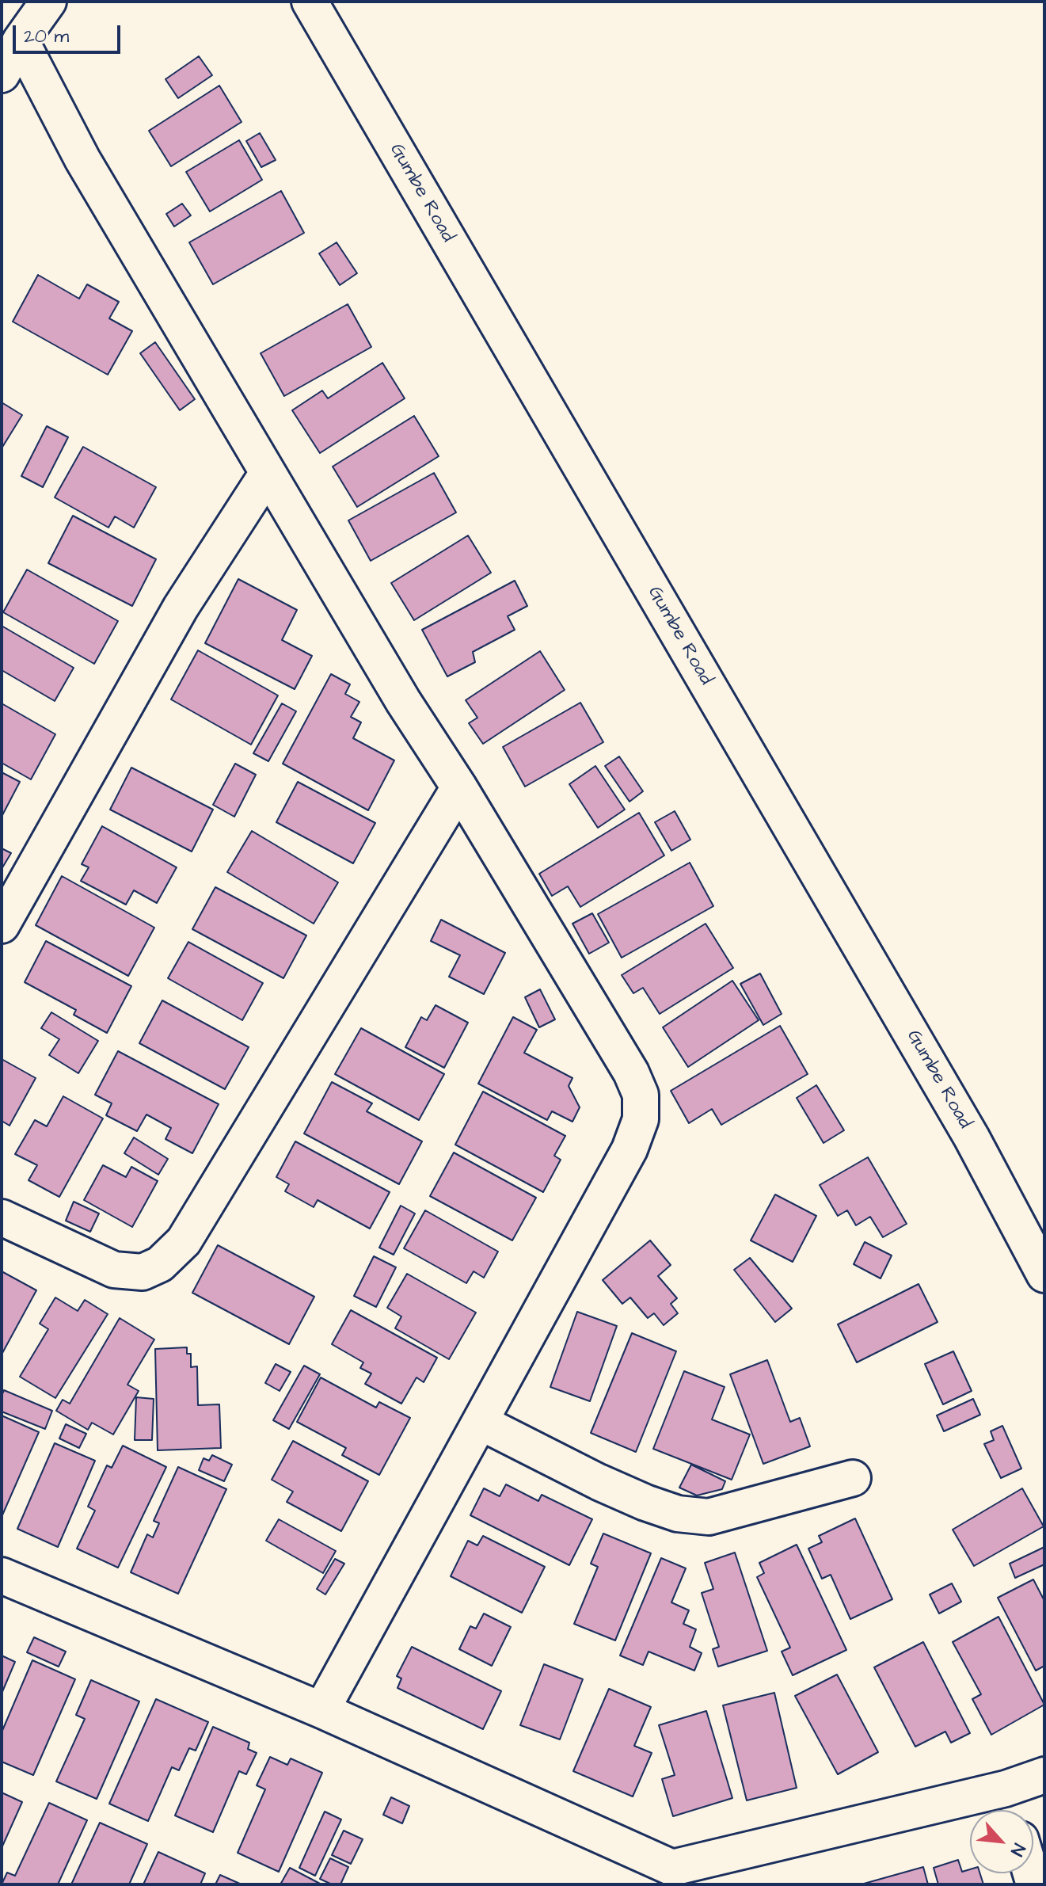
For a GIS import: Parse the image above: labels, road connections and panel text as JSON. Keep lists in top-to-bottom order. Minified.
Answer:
{"streets":{"street":["Gumbe Road"]},"scale_bar":"20 m","north":"bottom right"}
